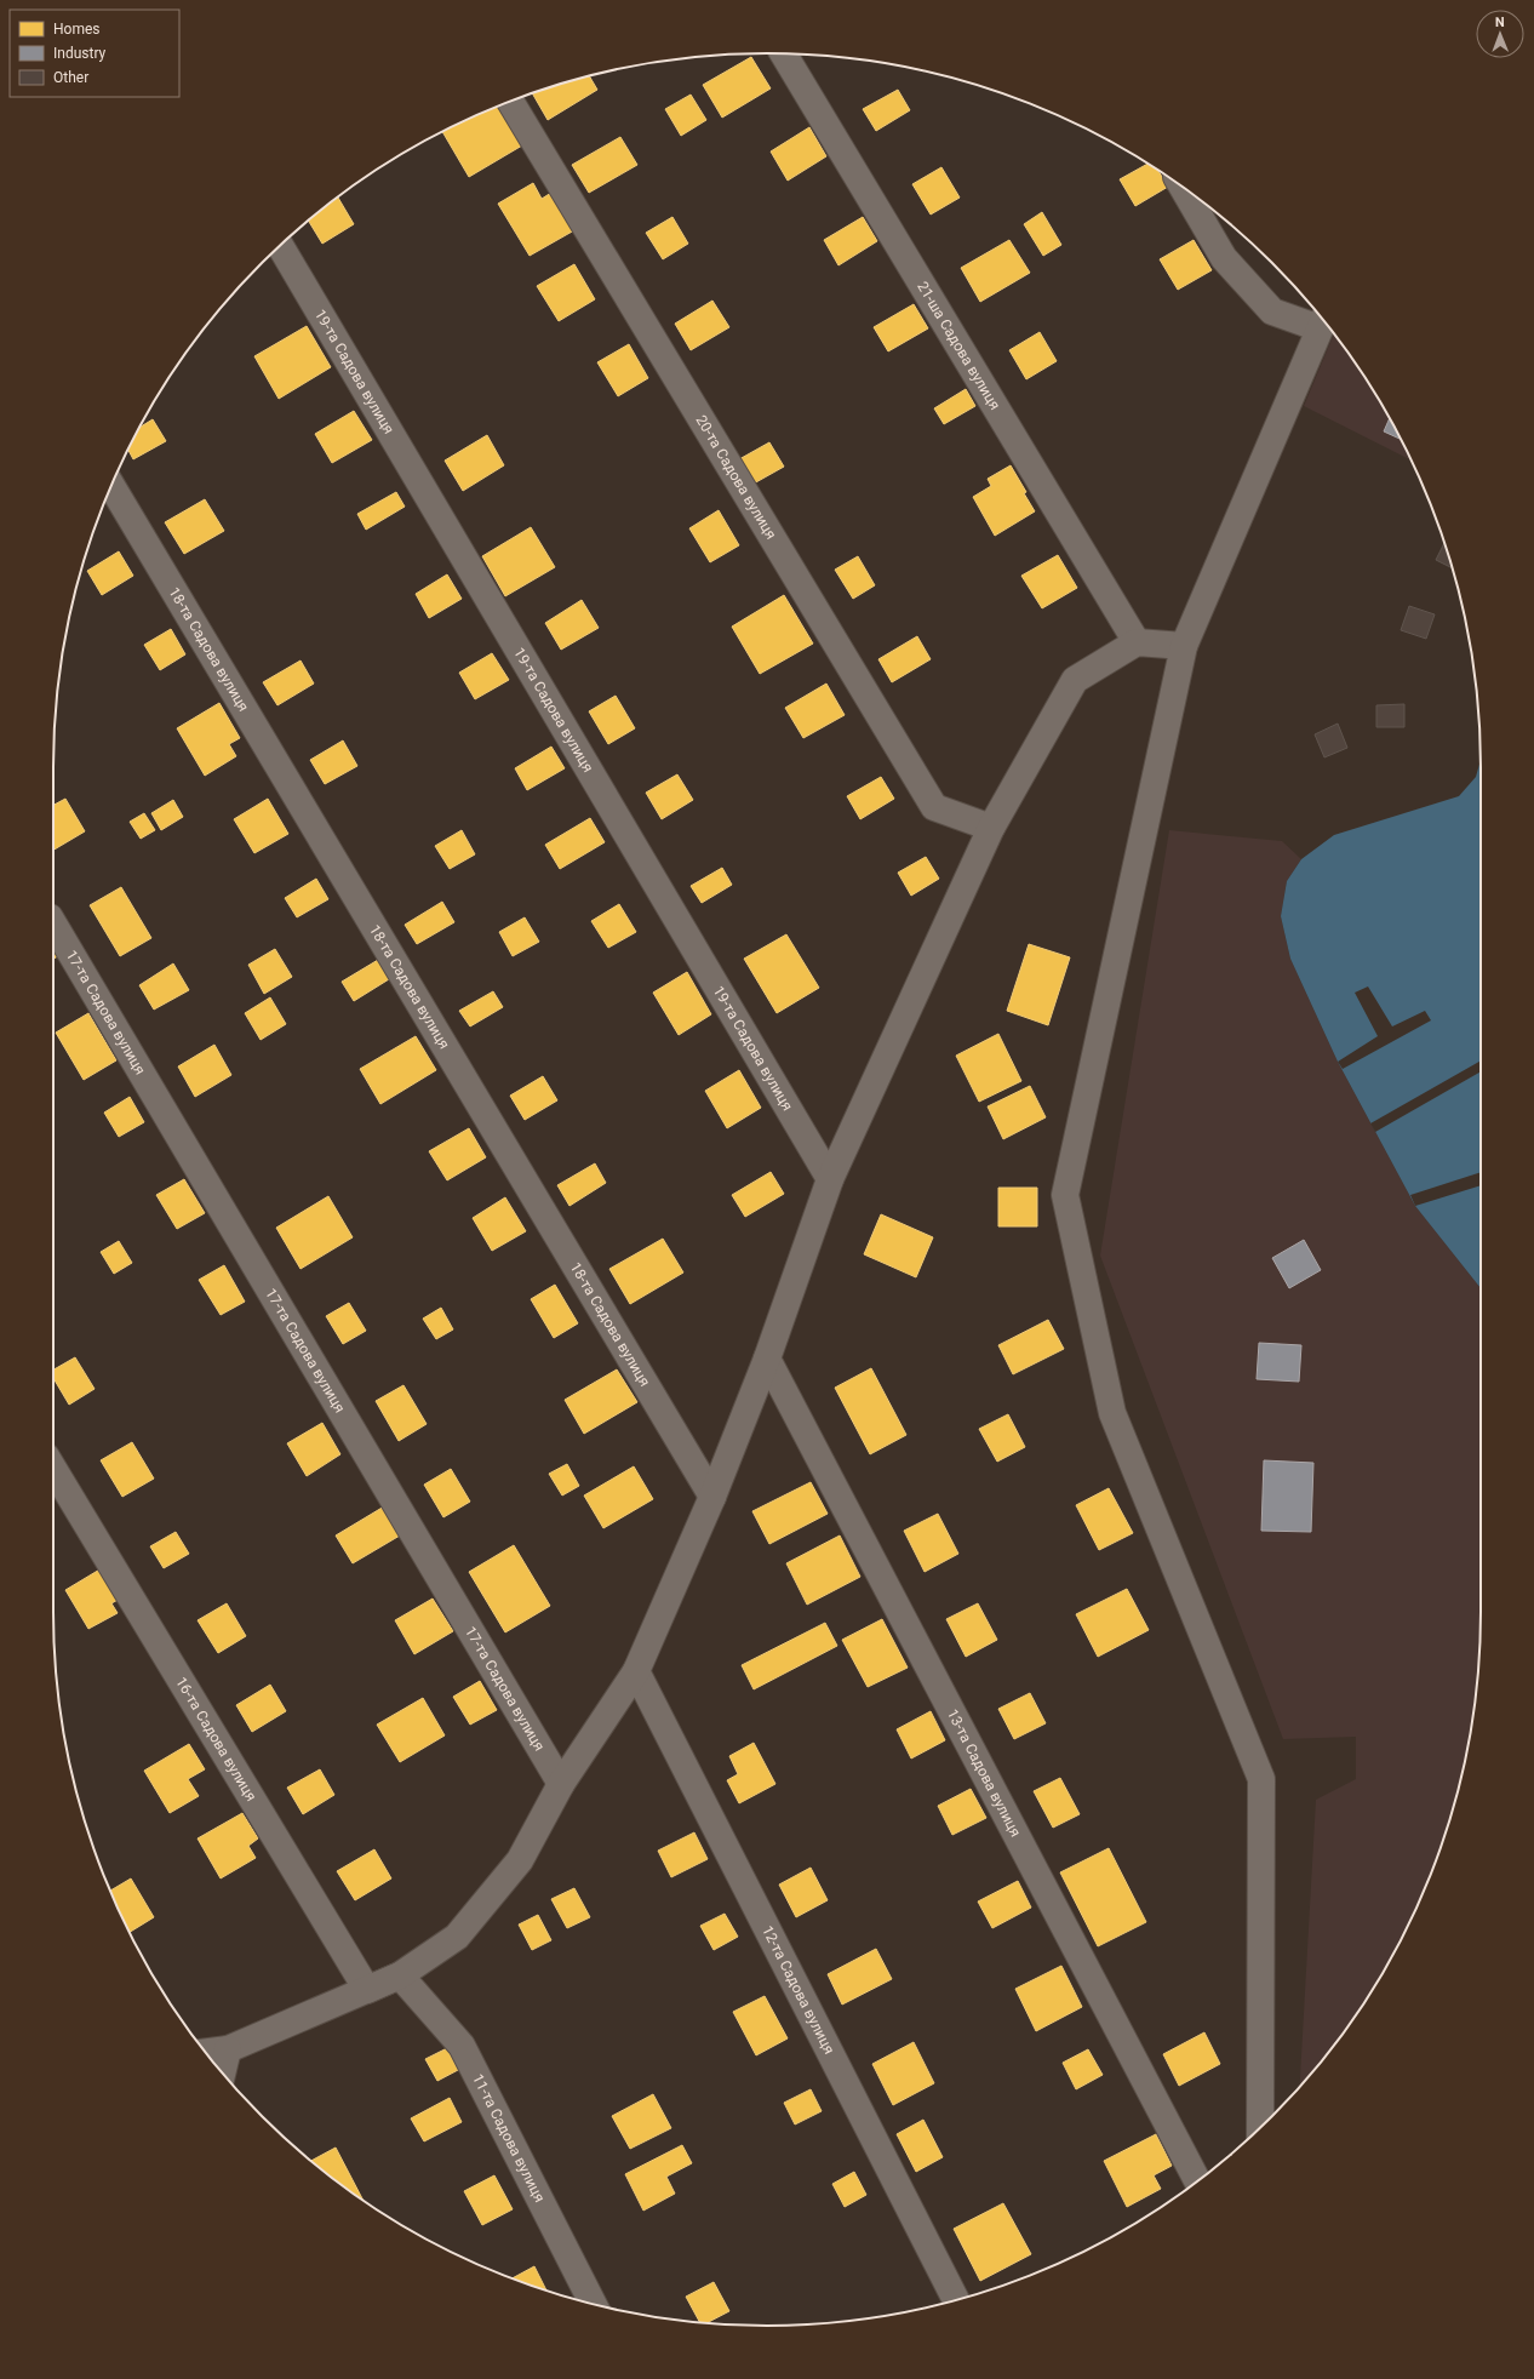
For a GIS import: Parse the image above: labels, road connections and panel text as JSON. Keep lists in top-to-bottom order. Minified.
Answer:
{"streets":{"street":["21-ша Садова вулиця","19-та Садова вулиця","20-та Садова вулиця","18-та Садова вулиця","17-та Садова вулиця","16-та Садова вулиця","13-та Садова вулиця","12-та Садова вулиця","11-та Садова вулиця"]},"legend":["Homes","Industry","Other"],"north":"top"}
